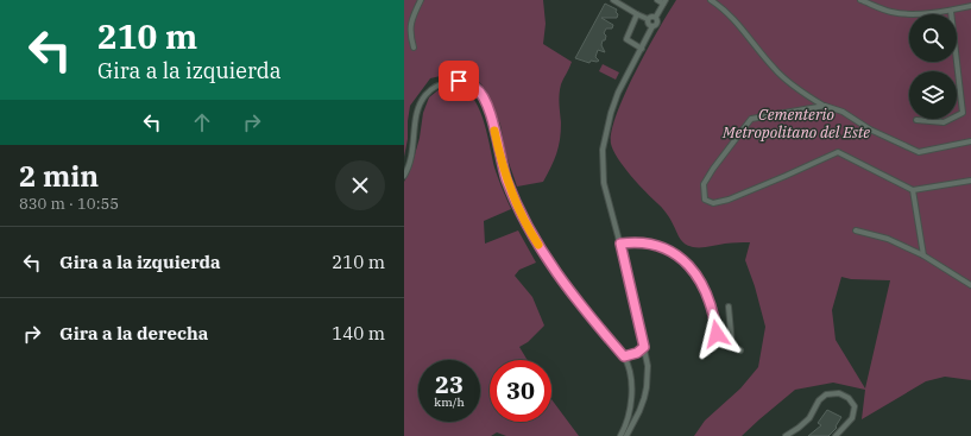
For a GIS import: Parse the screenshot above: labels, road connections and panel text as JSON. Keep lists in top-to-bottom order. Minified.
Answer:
{"parks":["Cementerio Metropolitano del Este"],"page":{"turn":["210 m","Gira a la izquierda"],"heading":["2 min","830 m · 10:55"],"list":[{"name":"Gira a la izquierda","value":"210 m"},{"name":"Gira a la derecha","value":"140 m"}],"speed":"23 km/h","limit":"30"}}
